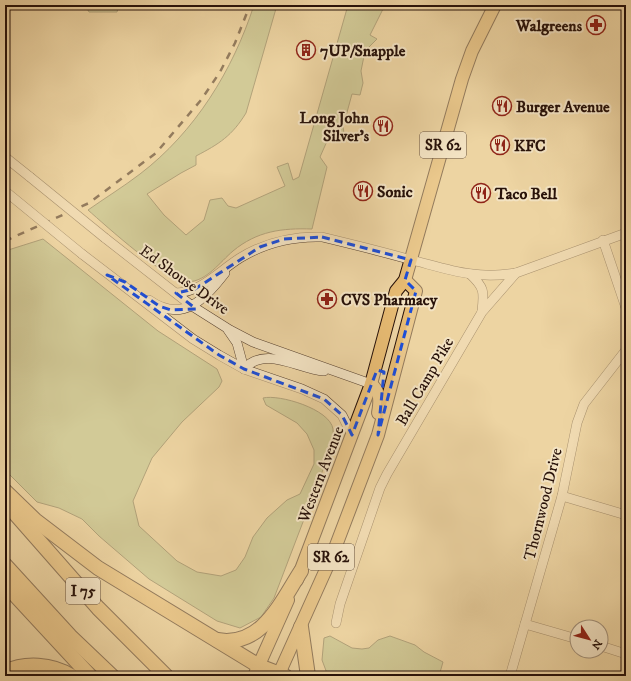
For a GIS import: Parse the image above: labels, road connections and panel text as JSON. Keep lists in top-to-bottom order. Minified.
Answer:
{"streets":{"highway":["I 75"],"main road":["SR 62","Western Avenue"],"street":["Ed Shouse Drive","Ball Camp Pike","Thornwood Drive"]},"crossings":[["Ed Shouse Drive","Western Avenue"]],"places":{"pharmacy":["Walgreens","CVS Pharmacy"],"building":["7UP/Snapple"],"restaurant":["Burger Avenue","Long John Silver's","KFC","Sonic","Taco Bell"]},"north":"bottom right"}
